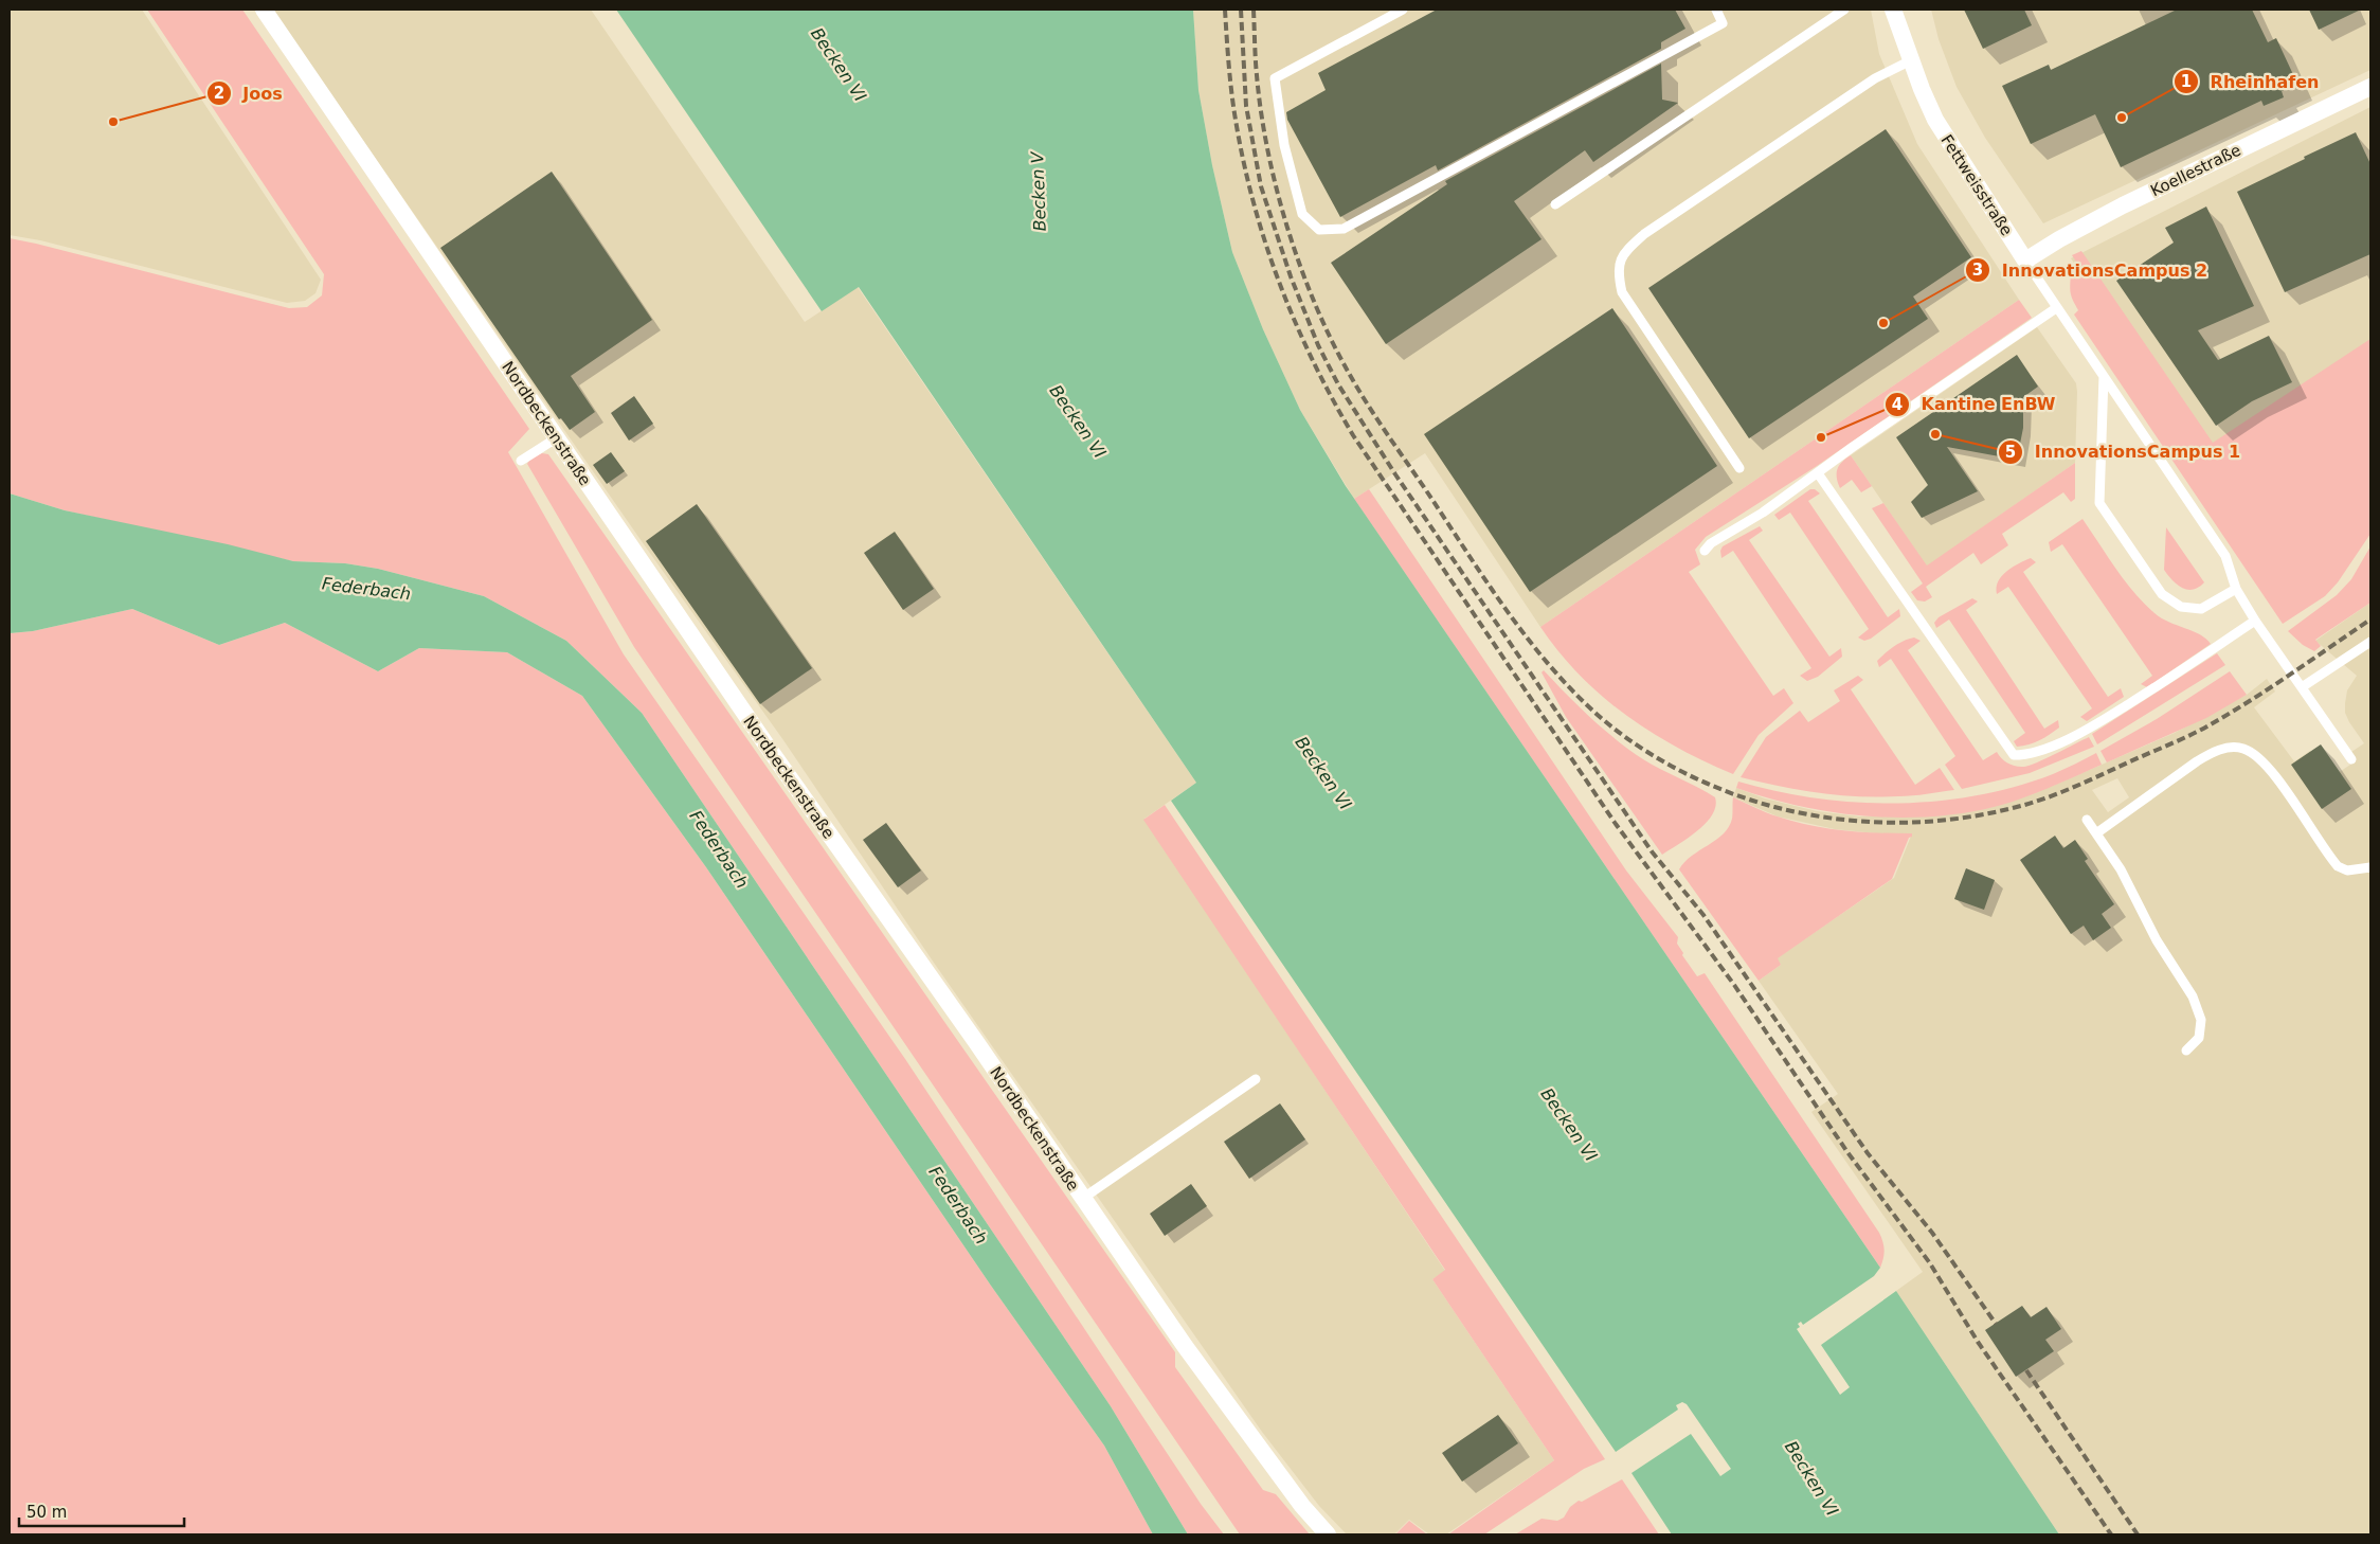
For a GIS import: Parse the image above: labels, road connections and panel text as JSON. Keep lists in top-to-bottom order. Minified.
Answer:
{"streets":{"street":["Koellestraße","Fettweisstraße","Nordbeckenstraße"]},"crossings":[["Koellestraße","Fettweisstraße"]],"water":["Becken VI","Becken V","Federbach"],"places":["Rheinhafen","Joos","InnovationsCampus 2","InnovationsCampus 1","Kantine EnBW"],"scale_bar":"50 m"}
